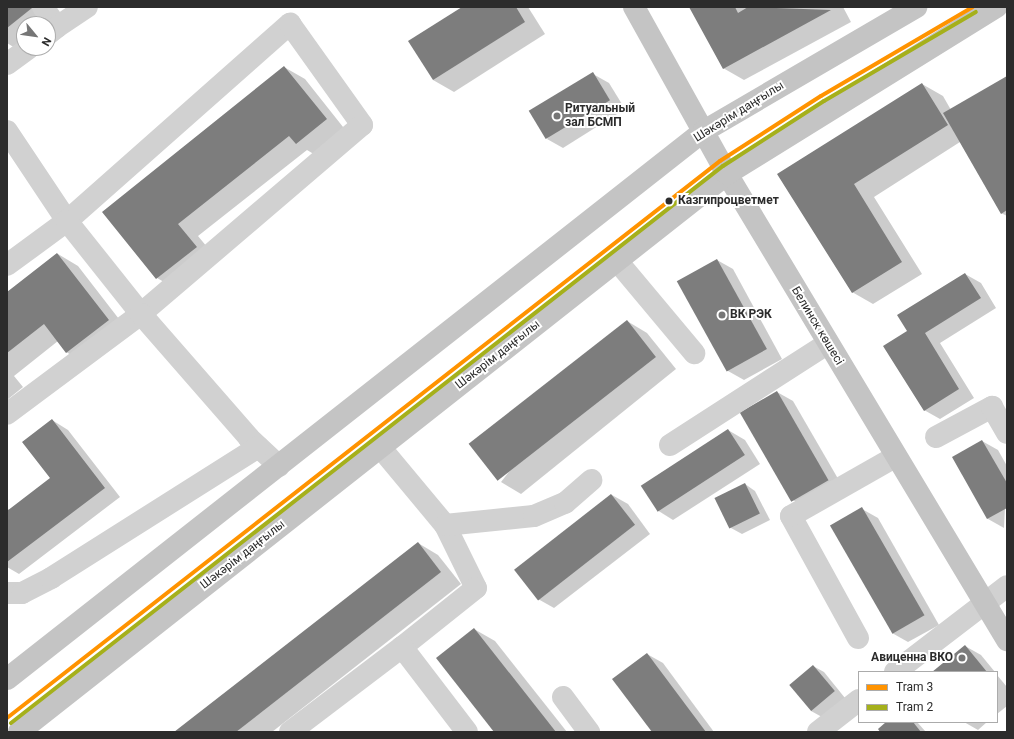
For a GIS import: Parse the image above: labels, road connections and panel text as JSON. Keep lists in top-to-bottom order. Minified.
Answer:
{"streets":{"main road":["Шәкәрім даңғылы","Белинск көшесі"]},"crossings":[["Шәкәрім даңғылы","Белинск көшесі"]],"places":["Ритуальный зал БСМП","Казгипроцветмет","ВК РЭК","Авиценна ВКО"],"lines":["tram line 3","tram line 2"],"legend":["Tram 3","Tram 2"],"north":"bottom right"}
